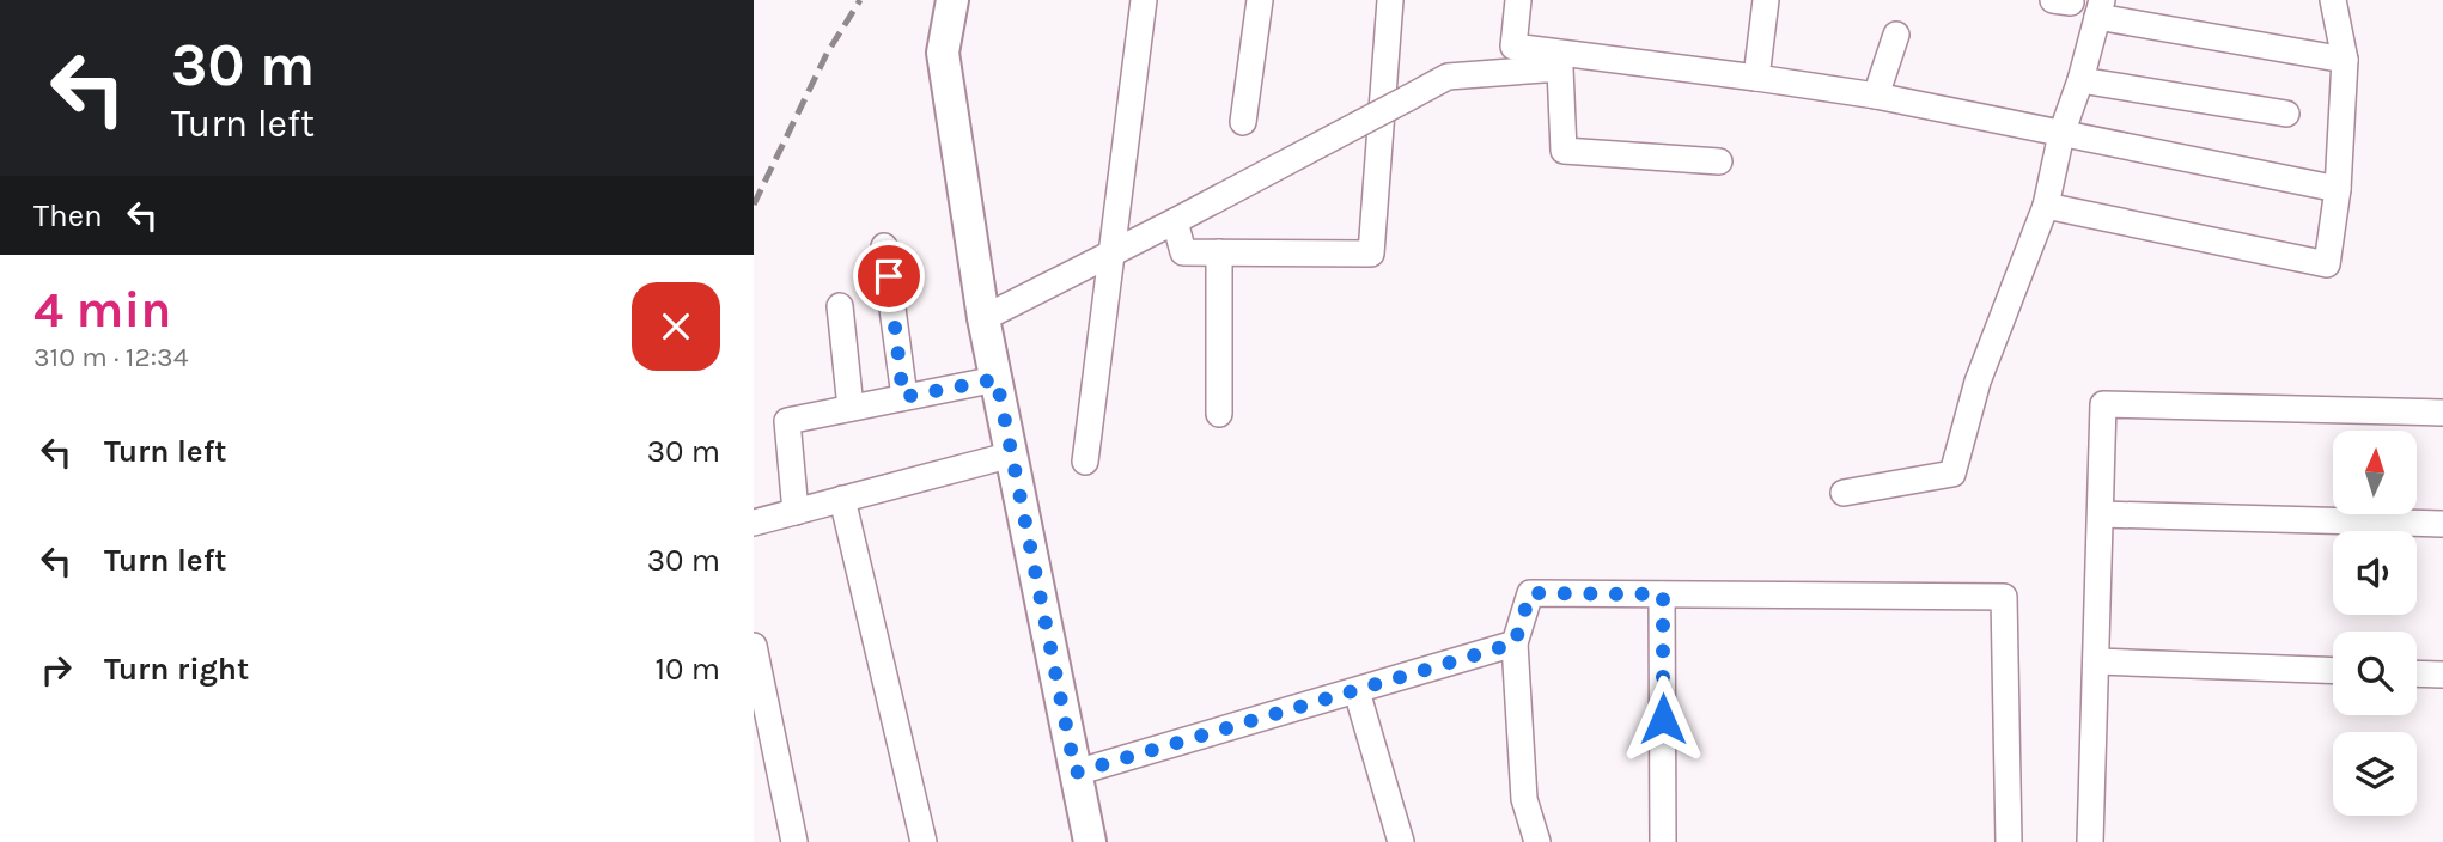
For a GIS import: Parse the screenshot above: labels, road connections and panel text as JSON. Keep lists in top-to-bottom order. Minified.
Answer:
{"north":"top","page":{"turn":["30 m","Turn left"],"then":"Then","heading":["4 min","310 m · 12:34"],"list":[{"name":"Turn left","value":"30 m"},{"name":"Turn left","value":"30 m"},{"name":"Turn right","value":"10 m"}]}}
